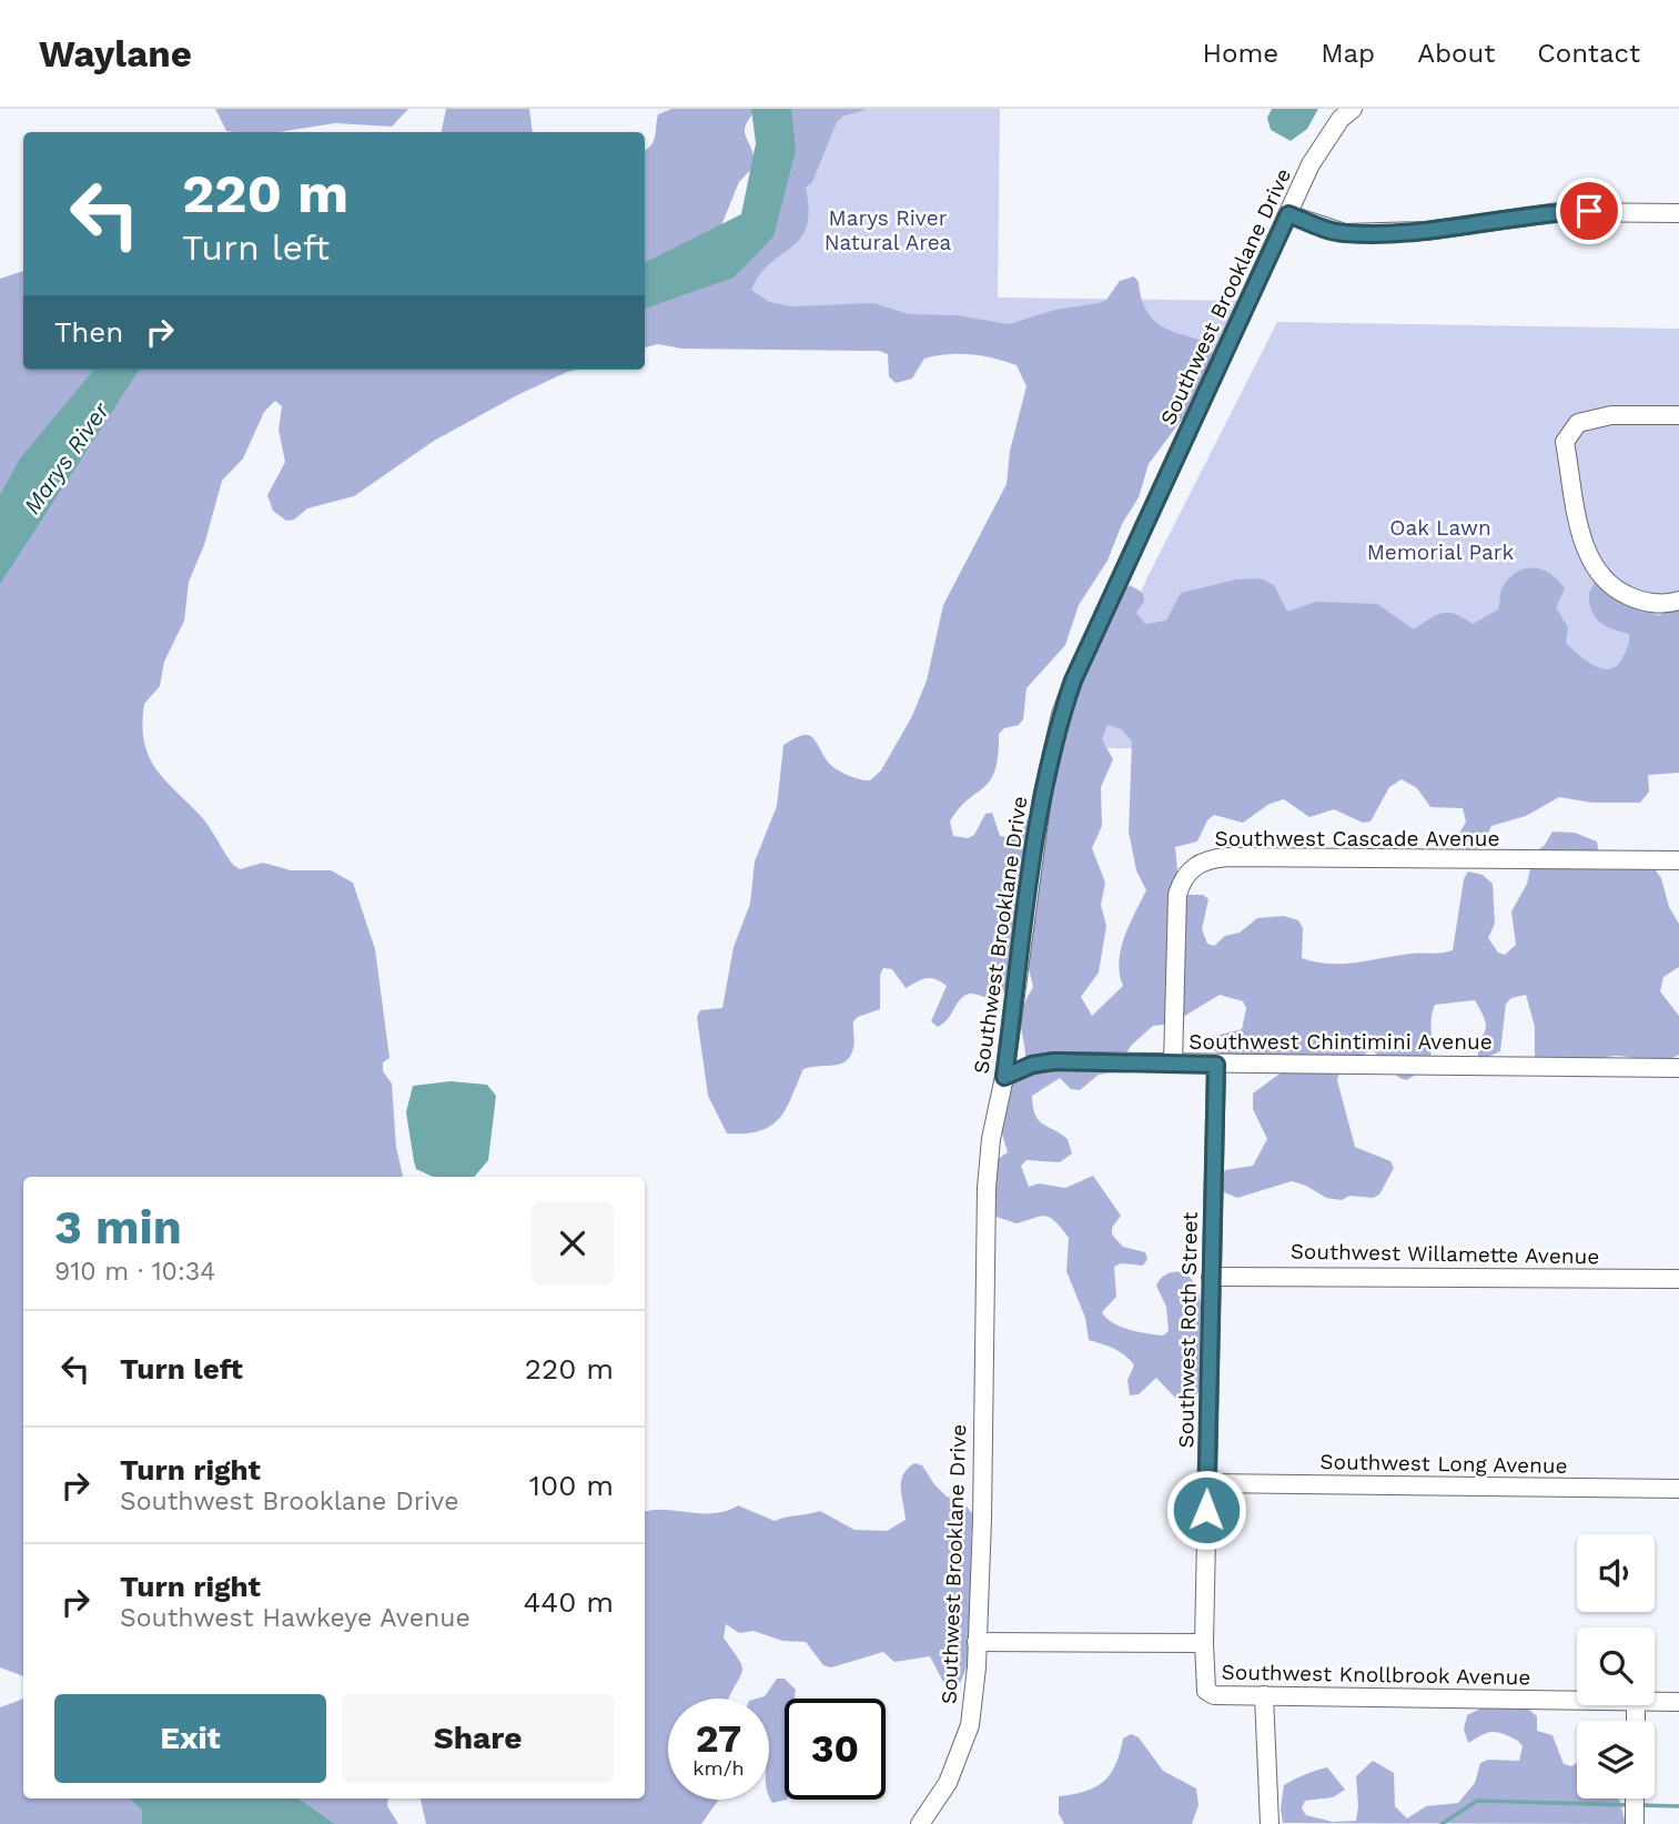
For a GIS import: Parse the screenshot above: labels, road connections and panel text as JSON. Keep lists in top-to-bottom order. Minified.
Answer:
{"streets":{"street":["Southwest Brooklane Drive","Southwest Cascade Avenue","Southwest Chintimini Avenue","Southwest Willamette Avenue","Southwest Roth Street","Southwest Long Avenue","Southwest Knollbrook Avenue"]},"crossings":[["Southwest Brooklane Drive","Southwest Chintimini Avenue"],["Southwest Brooklane Drive","Southwest Knollbrook Avenue"],["Southwest Cascade Avenue","Southwest Chintimini Avenue"],["Southwest Chintimini Avenue","Southwest Roth Street"],["Southwest Willamette Avenue","Southwest Roth Street"],["Southwest Roth Street","Southwest Long Avenue"],["Southwest Roth Street","Southwest Knollbrook Avenue"]],"water":["Marys River"],"parks":["Marys River Natural Area","Oak Lawn Memorial Park"],"page":{"header":"Waylane","nav":["Home","Map","About","Contact"],"turn":["220 m","Turn left"],"then":"Then","heading":["3 min","910 m · 10:34"],"list":[{"name":"Turn left","value":"220 m"},{"name":"Turn right","note":"Southwest Brooklane Drive","value":"100 m"},{"name":"Turn right","note":"Southwest Hawkeye Avenue","value":"440 m"}],"buttons":["Exit","Share"],"speed":"27 km/h","limit":"30"}}
